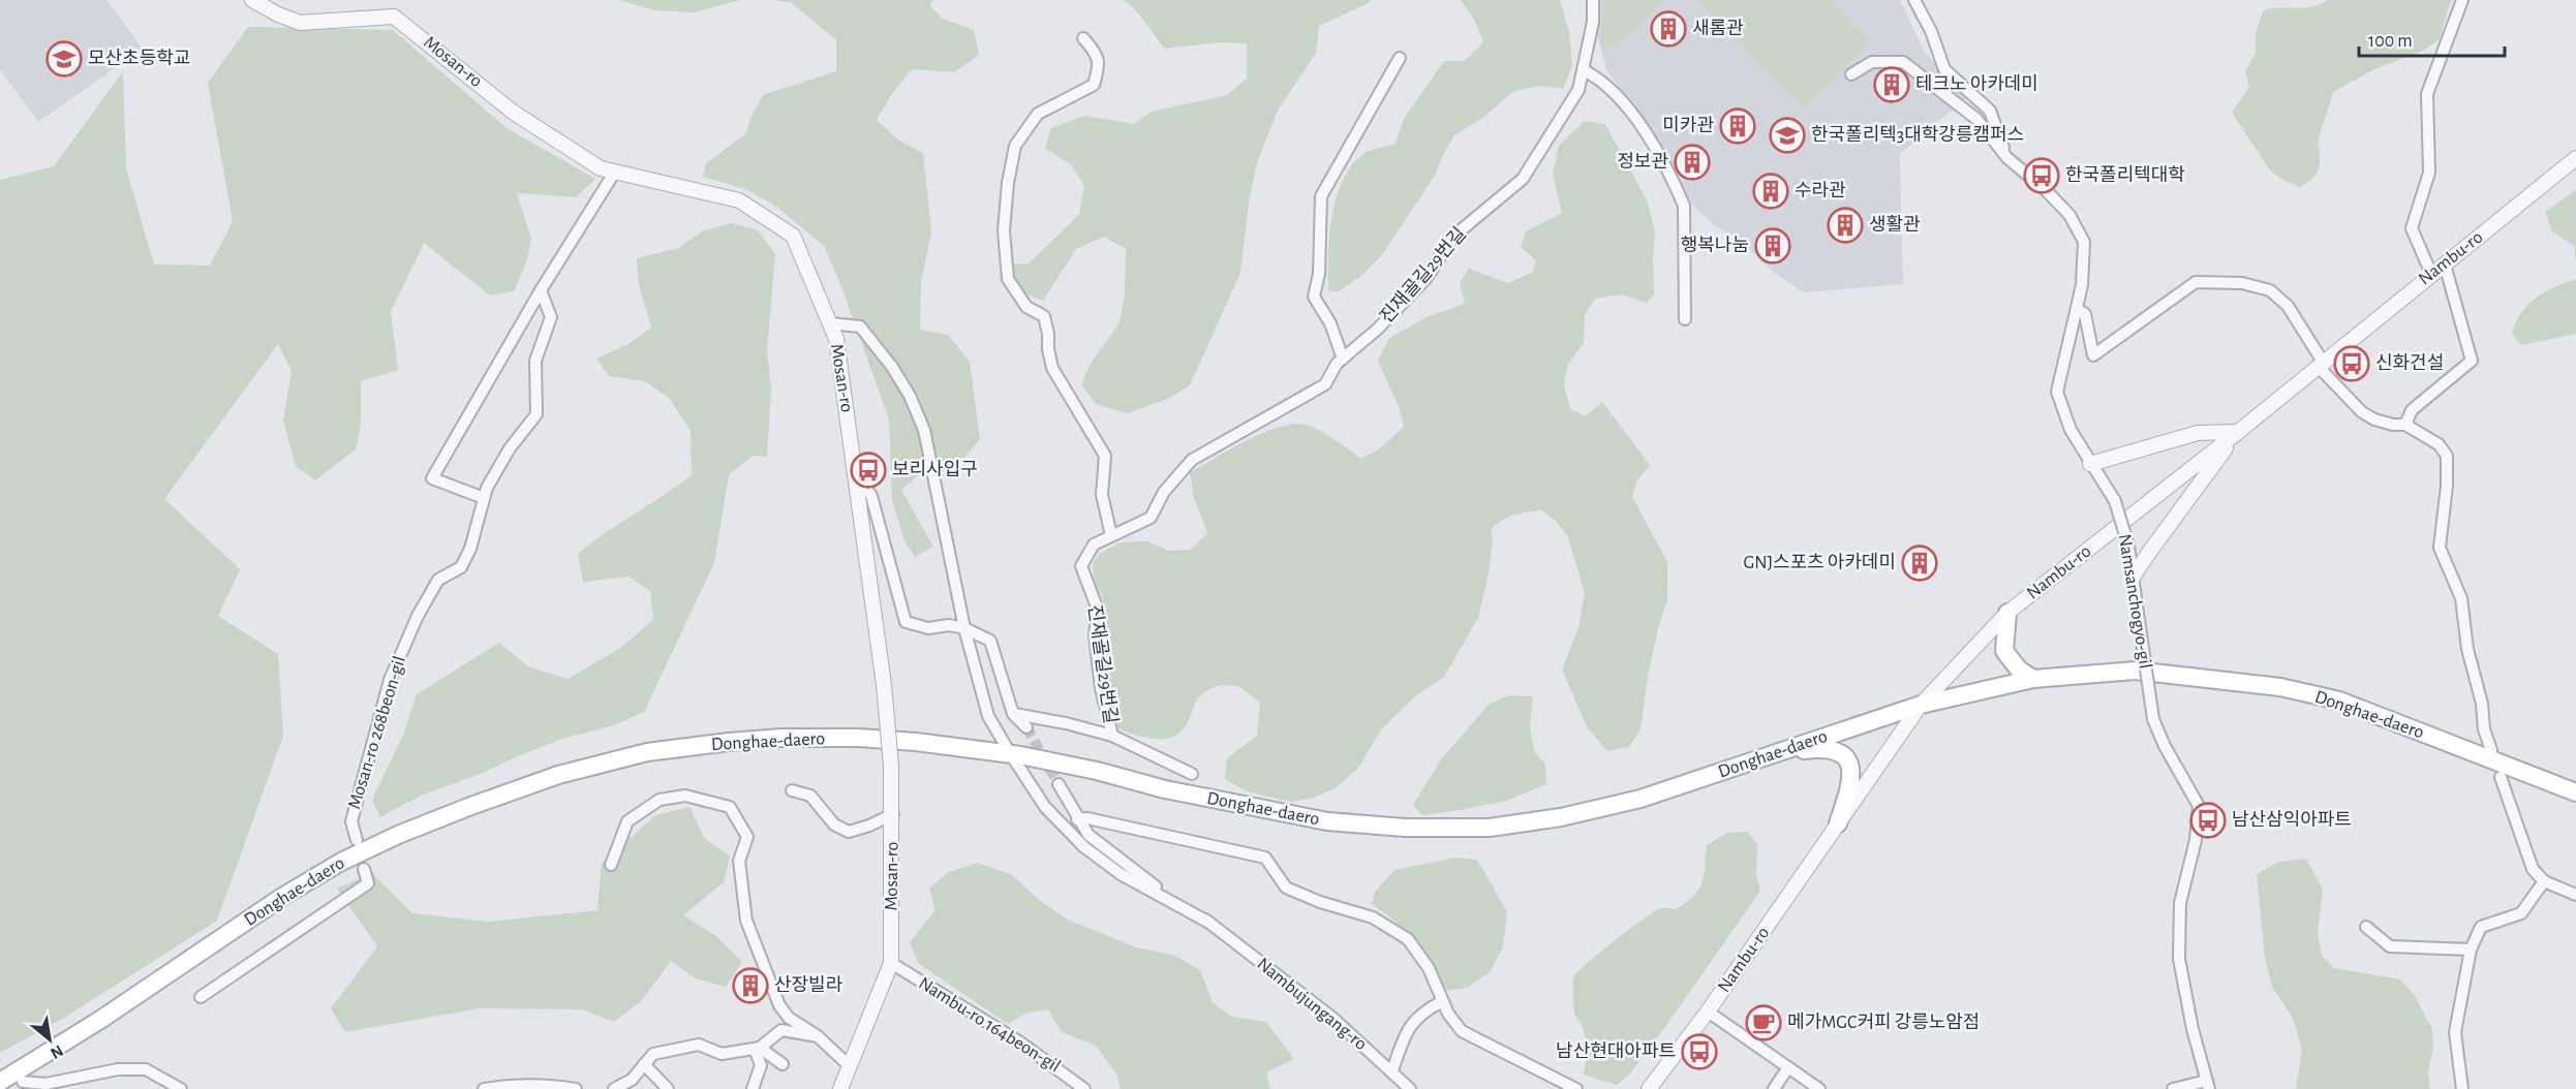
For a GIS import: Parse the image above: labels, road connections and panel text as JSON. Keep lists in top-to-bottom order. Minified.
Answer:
{"streets":{"main road":["Donghae-daero"],"street":["Mosan-ro","Nambu-ro","진재골길29번길","Namsanchogyo-gil","Mosan-ro 268beon-gil","Nambujungang-ro","Nambu-ro 164beon-gil"]},"crossings":[["Mosan-ro","Nambujungang-ro"],["Mosan-ro","Nambu-ro 164beon-gil"],["Nambu-ro","Donghae-daero"],["Donghae-daero","Nambujungang-ro"]],"places":{"building":["새롬관","테크노 아카데미","미카관","정보관","수라관","생활관","행복나눔","GNJ스포츠 아카데미","산장빌라"],"school or university":["모산초등학교","한국폴리텍3대학강릉캠퍼스"],"bus stop":["한국폴리텍대학","신화건설","보리사입구","남산삼익아파트","남산현대아파트"],"cafe":["메가MGC커피 강릉노암점"]},"scale_bar":"100 m","north":"bottom right"}
